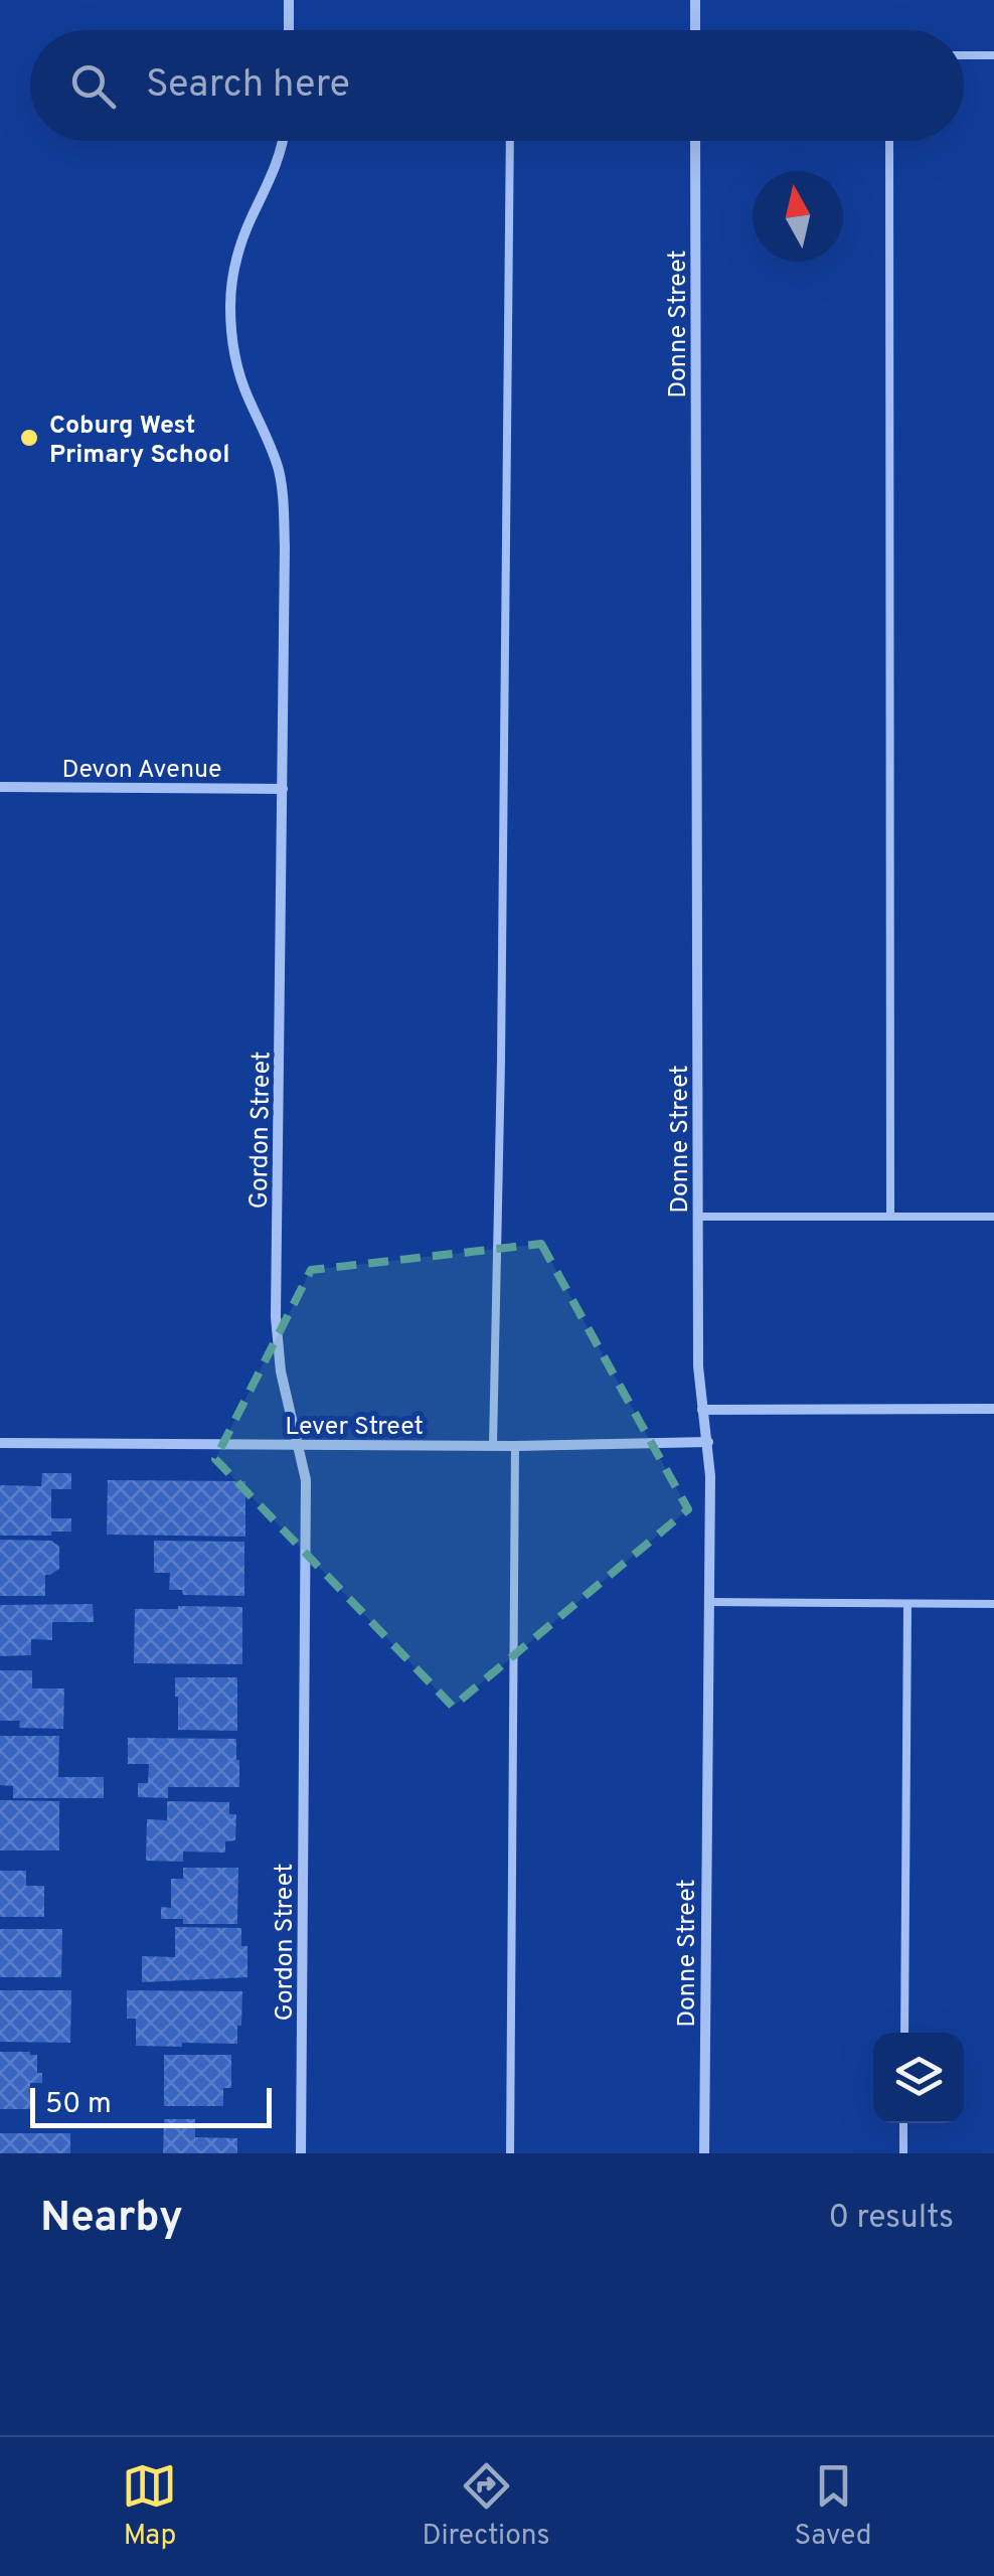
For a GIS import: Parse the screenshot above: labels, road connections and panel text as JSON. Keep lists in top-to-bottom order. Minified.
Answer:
{"streets":{"street":["Donne Street","Devon Avenue","Gordon Street","Lever Street"]},"crossings":[["Donne Street","Lever Street"],["Devon Avenue","Gordon Street"],["Gordon Street","Lever Street"]],"places":["Coburg West Primary School"],"scale_bar":"50 m","north":"top","page":{"search":"Search here","scale":"50 m","heading":["Nearby","0 results"],"nav":["Map","Directions","Saved"]}}
